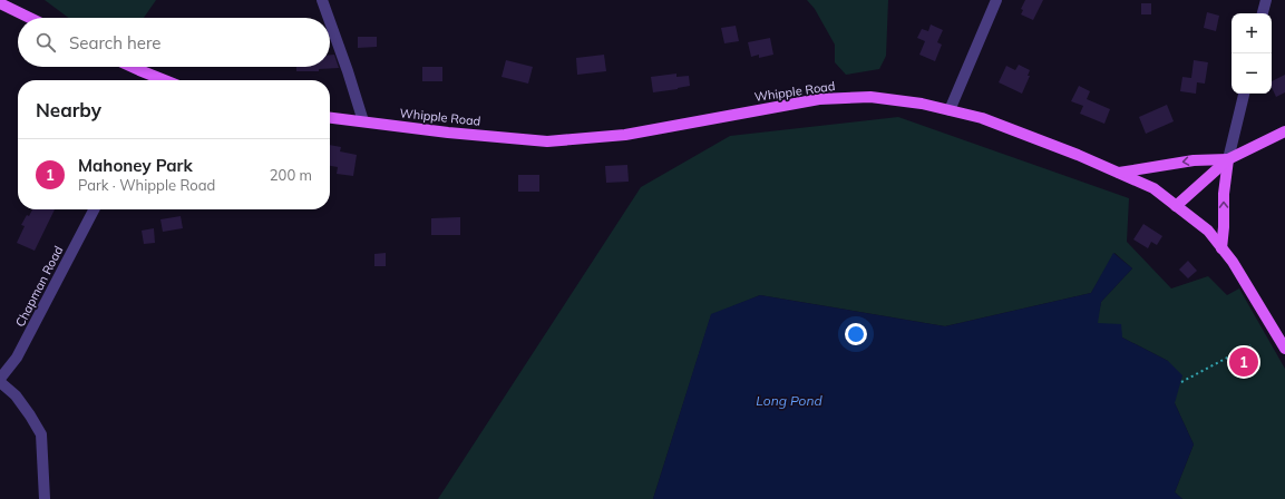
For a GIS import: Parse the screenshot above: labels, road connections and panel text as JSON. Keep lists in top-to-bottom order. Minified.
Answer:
{"streets":{"main road":["Whipple Road"],"street":["Chapman Road"]},"water":["Long Pond"],"page":{"map_buttons":["+","−"],"search":"Search here","heading":"Nearby","list":[{"mark":"1","name":"Mahoney Park","note":"Park · Whipple Road","value":"200 m"}],"pins":"1"}}
